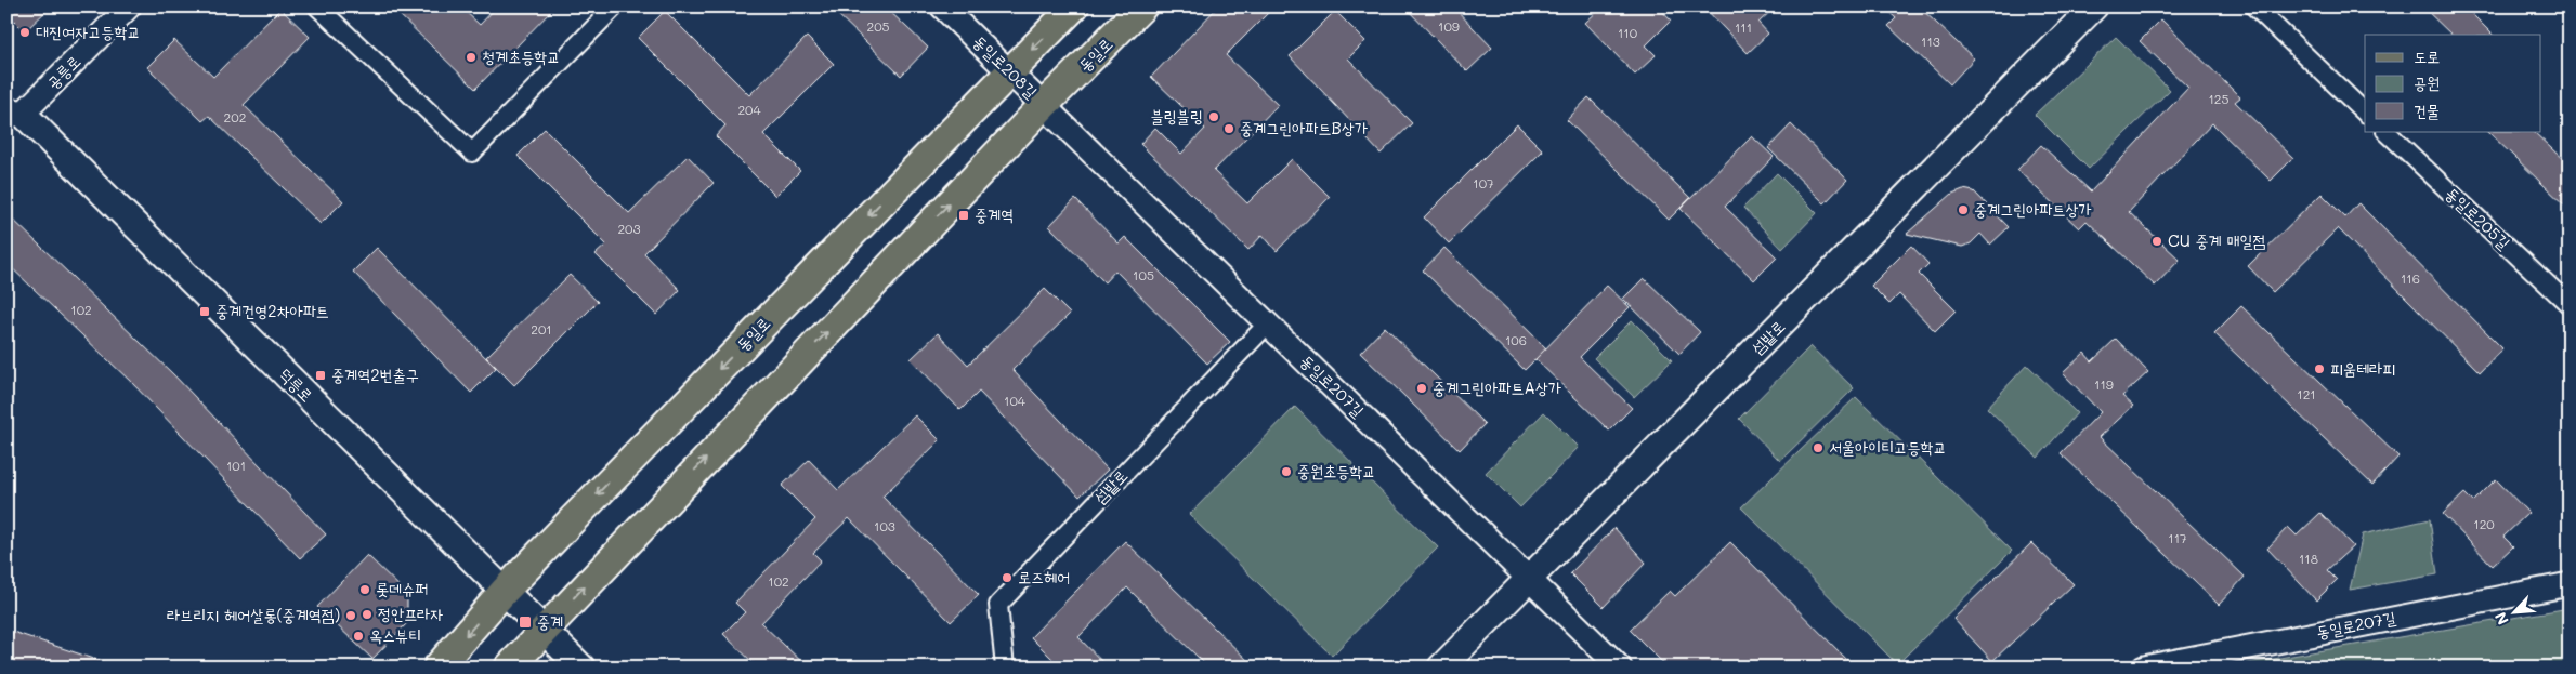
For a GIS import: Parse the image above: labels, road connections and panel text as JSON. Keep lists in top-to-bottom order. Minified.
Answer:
{"streets":{"main road":["동일로","섬밭로","덕릉로"],"street":["동일로208길","공릉로","동일로205길","동일로207길"]},"crossings":[["동일로","동일로208길"],["동일로","덕릉로"],["동일로","동일로207길"],["동일로208길","동일로207길"],["공릉로","덕릉로"],["섬밭로","동일로207길"]],"places":{"other":["대진여자고등학교","청계초등학교","블링블링","중계그린아파트B상가","중계그린아파트상가","CU 중계 매일점","피움테라피","중계그린아파트A상가","서울아이티고등학교","중원초등학교","로즈헤어","롯데슈퍼","정안프라자","라브리지 헤어살롱(중계역점)","옥스뷰티"],"transit":["중계역","중계건영2차아파트","중계역2번출구","중계"]},"house_numbers":["205","109","111","110","113","125","204","202","107","203","105","116","102","201","106","119","121","104","101","120","103","117","118","102"],"legend":["도로","공원","건물"],"north":"bottom left"}
